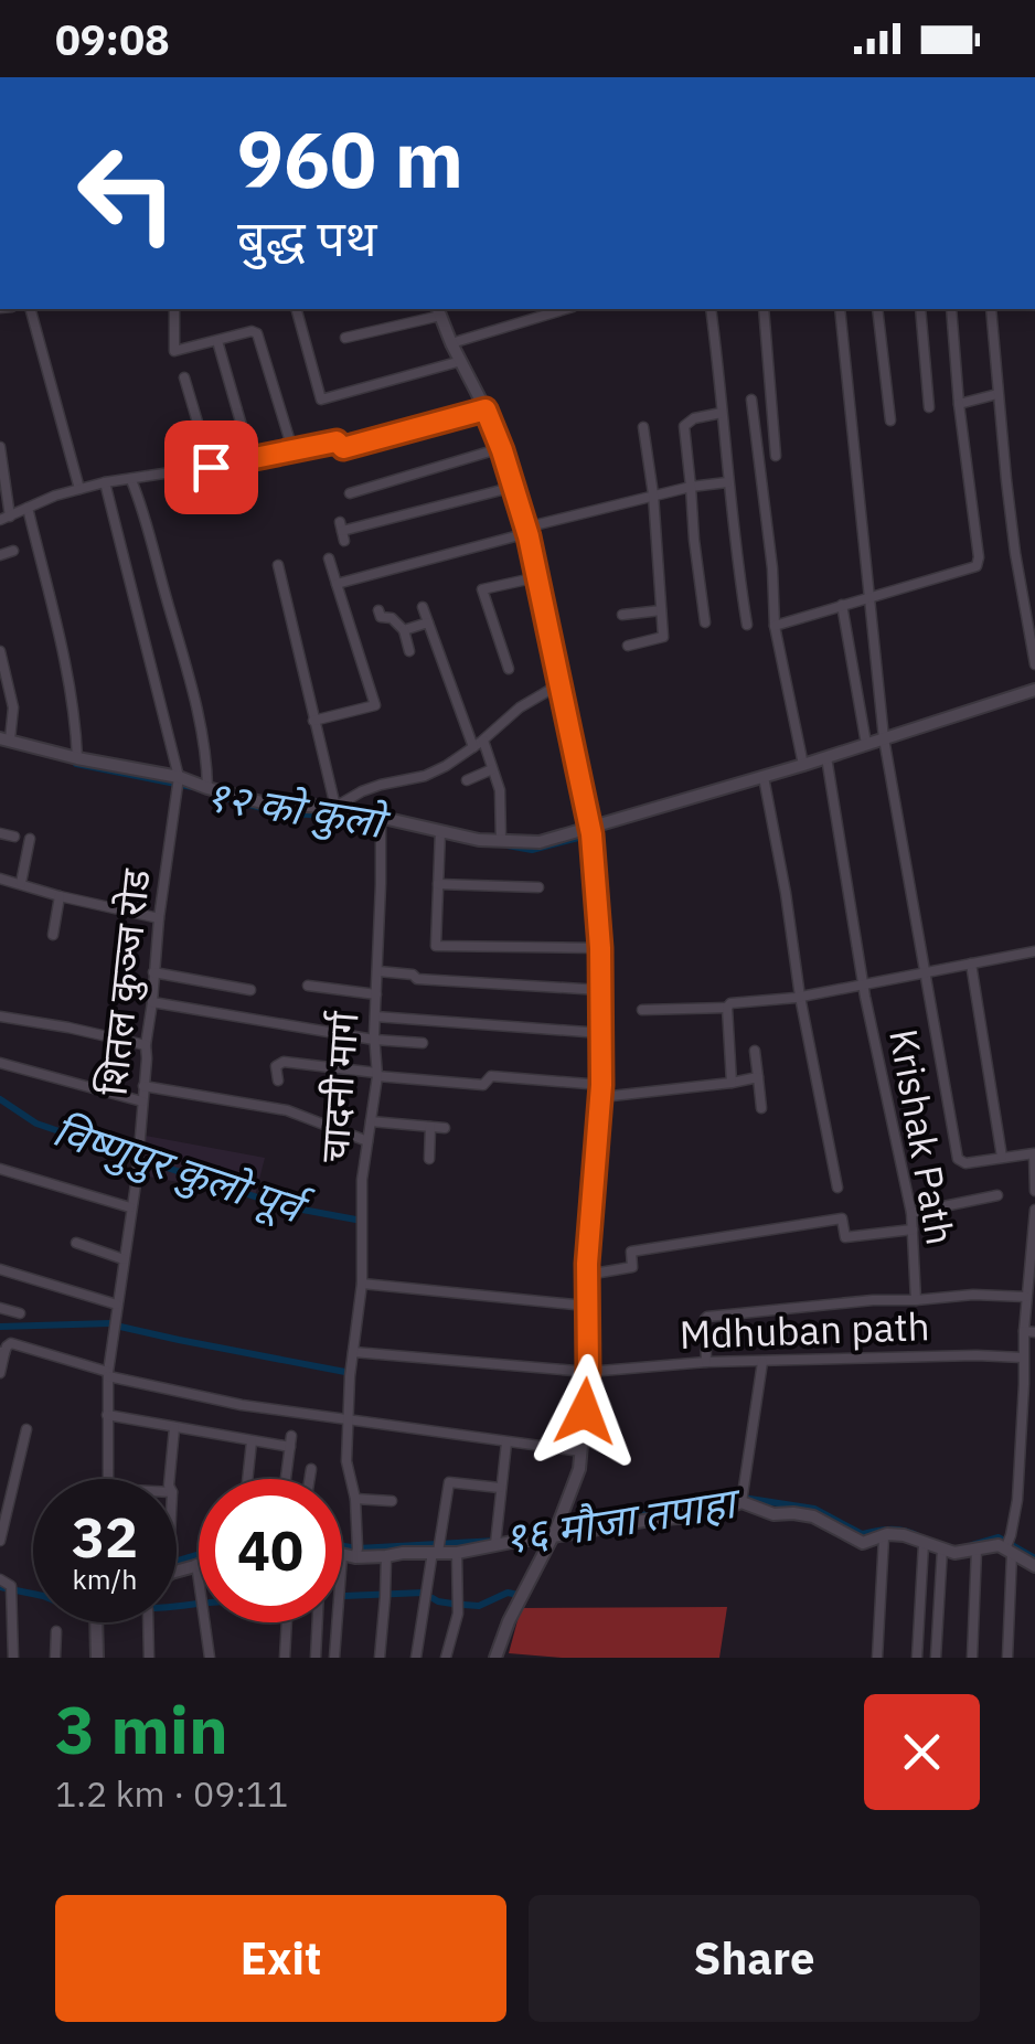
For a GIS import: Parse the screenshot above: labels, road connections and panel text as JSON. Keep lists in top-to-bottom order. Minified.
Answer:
{"streets":{"street":["शितल कुञ्ज रोड","चादनी मार्ग","Krishak Path","Mdhuban path"]},"crossings":[["चादनी मार्ग","Mdhuban path"]],"water":["१२ को कुलो","विष्णुपुर कुलो पूर्व","१६ मौजा तपाहा"],"page":{"status":"09:08","turn":["960 m","बुद्ध पथ"],"speed":"32 km/h","limit":"40","heading":["3 min","1.2 km · 09:11"],"buttons":["Exit","Share"]}}
